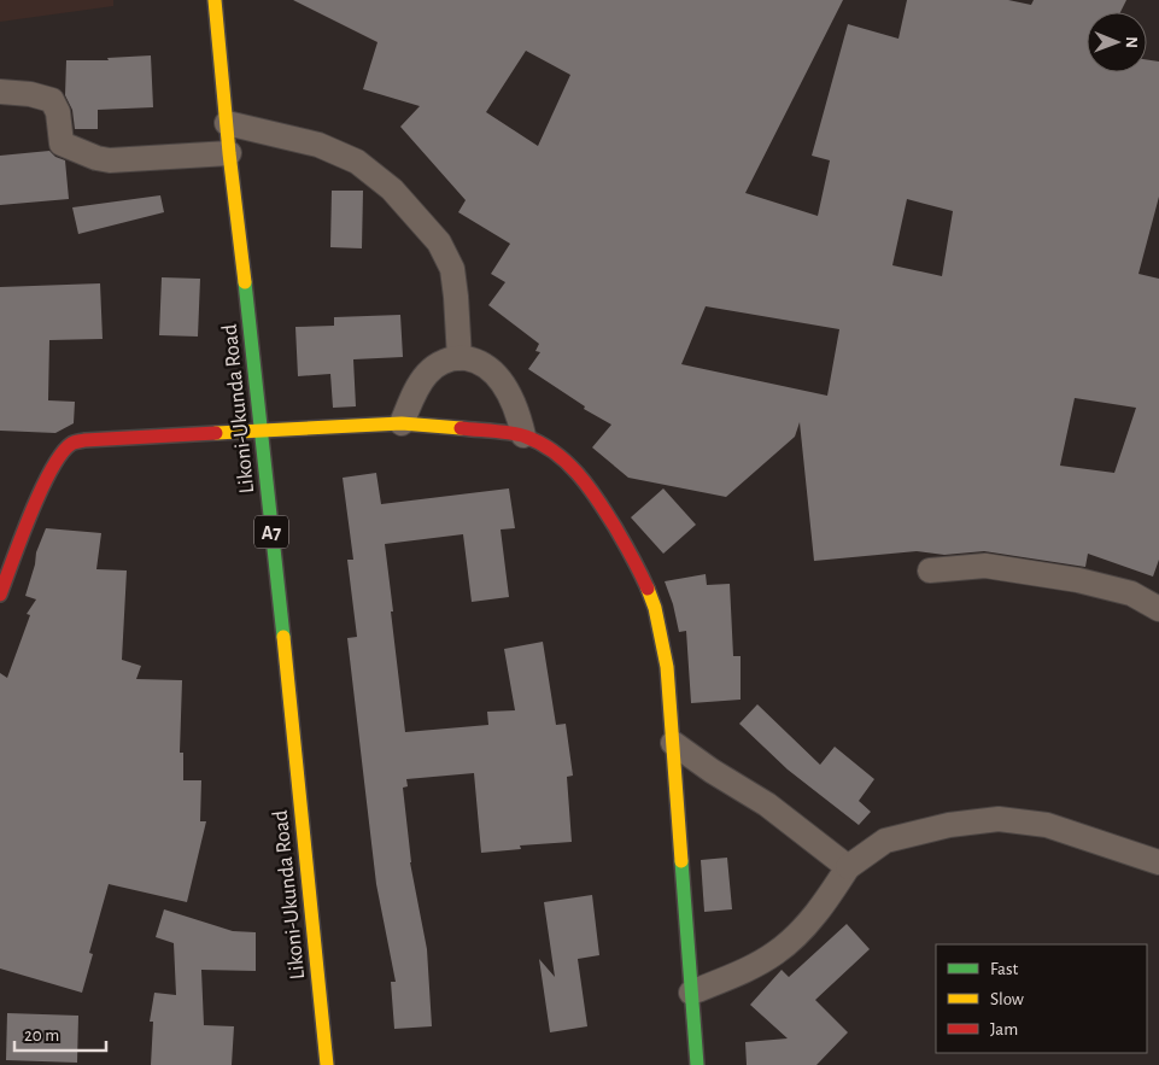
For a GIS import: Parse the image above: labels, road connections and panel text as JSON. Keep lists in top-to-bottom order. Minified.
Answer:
{"streets":{"main road":["Likoni-Ukunda Road","A7"]},"legend":["Fast","Slow","Jam"],"scale_bar":"20 m","north":"right"}
